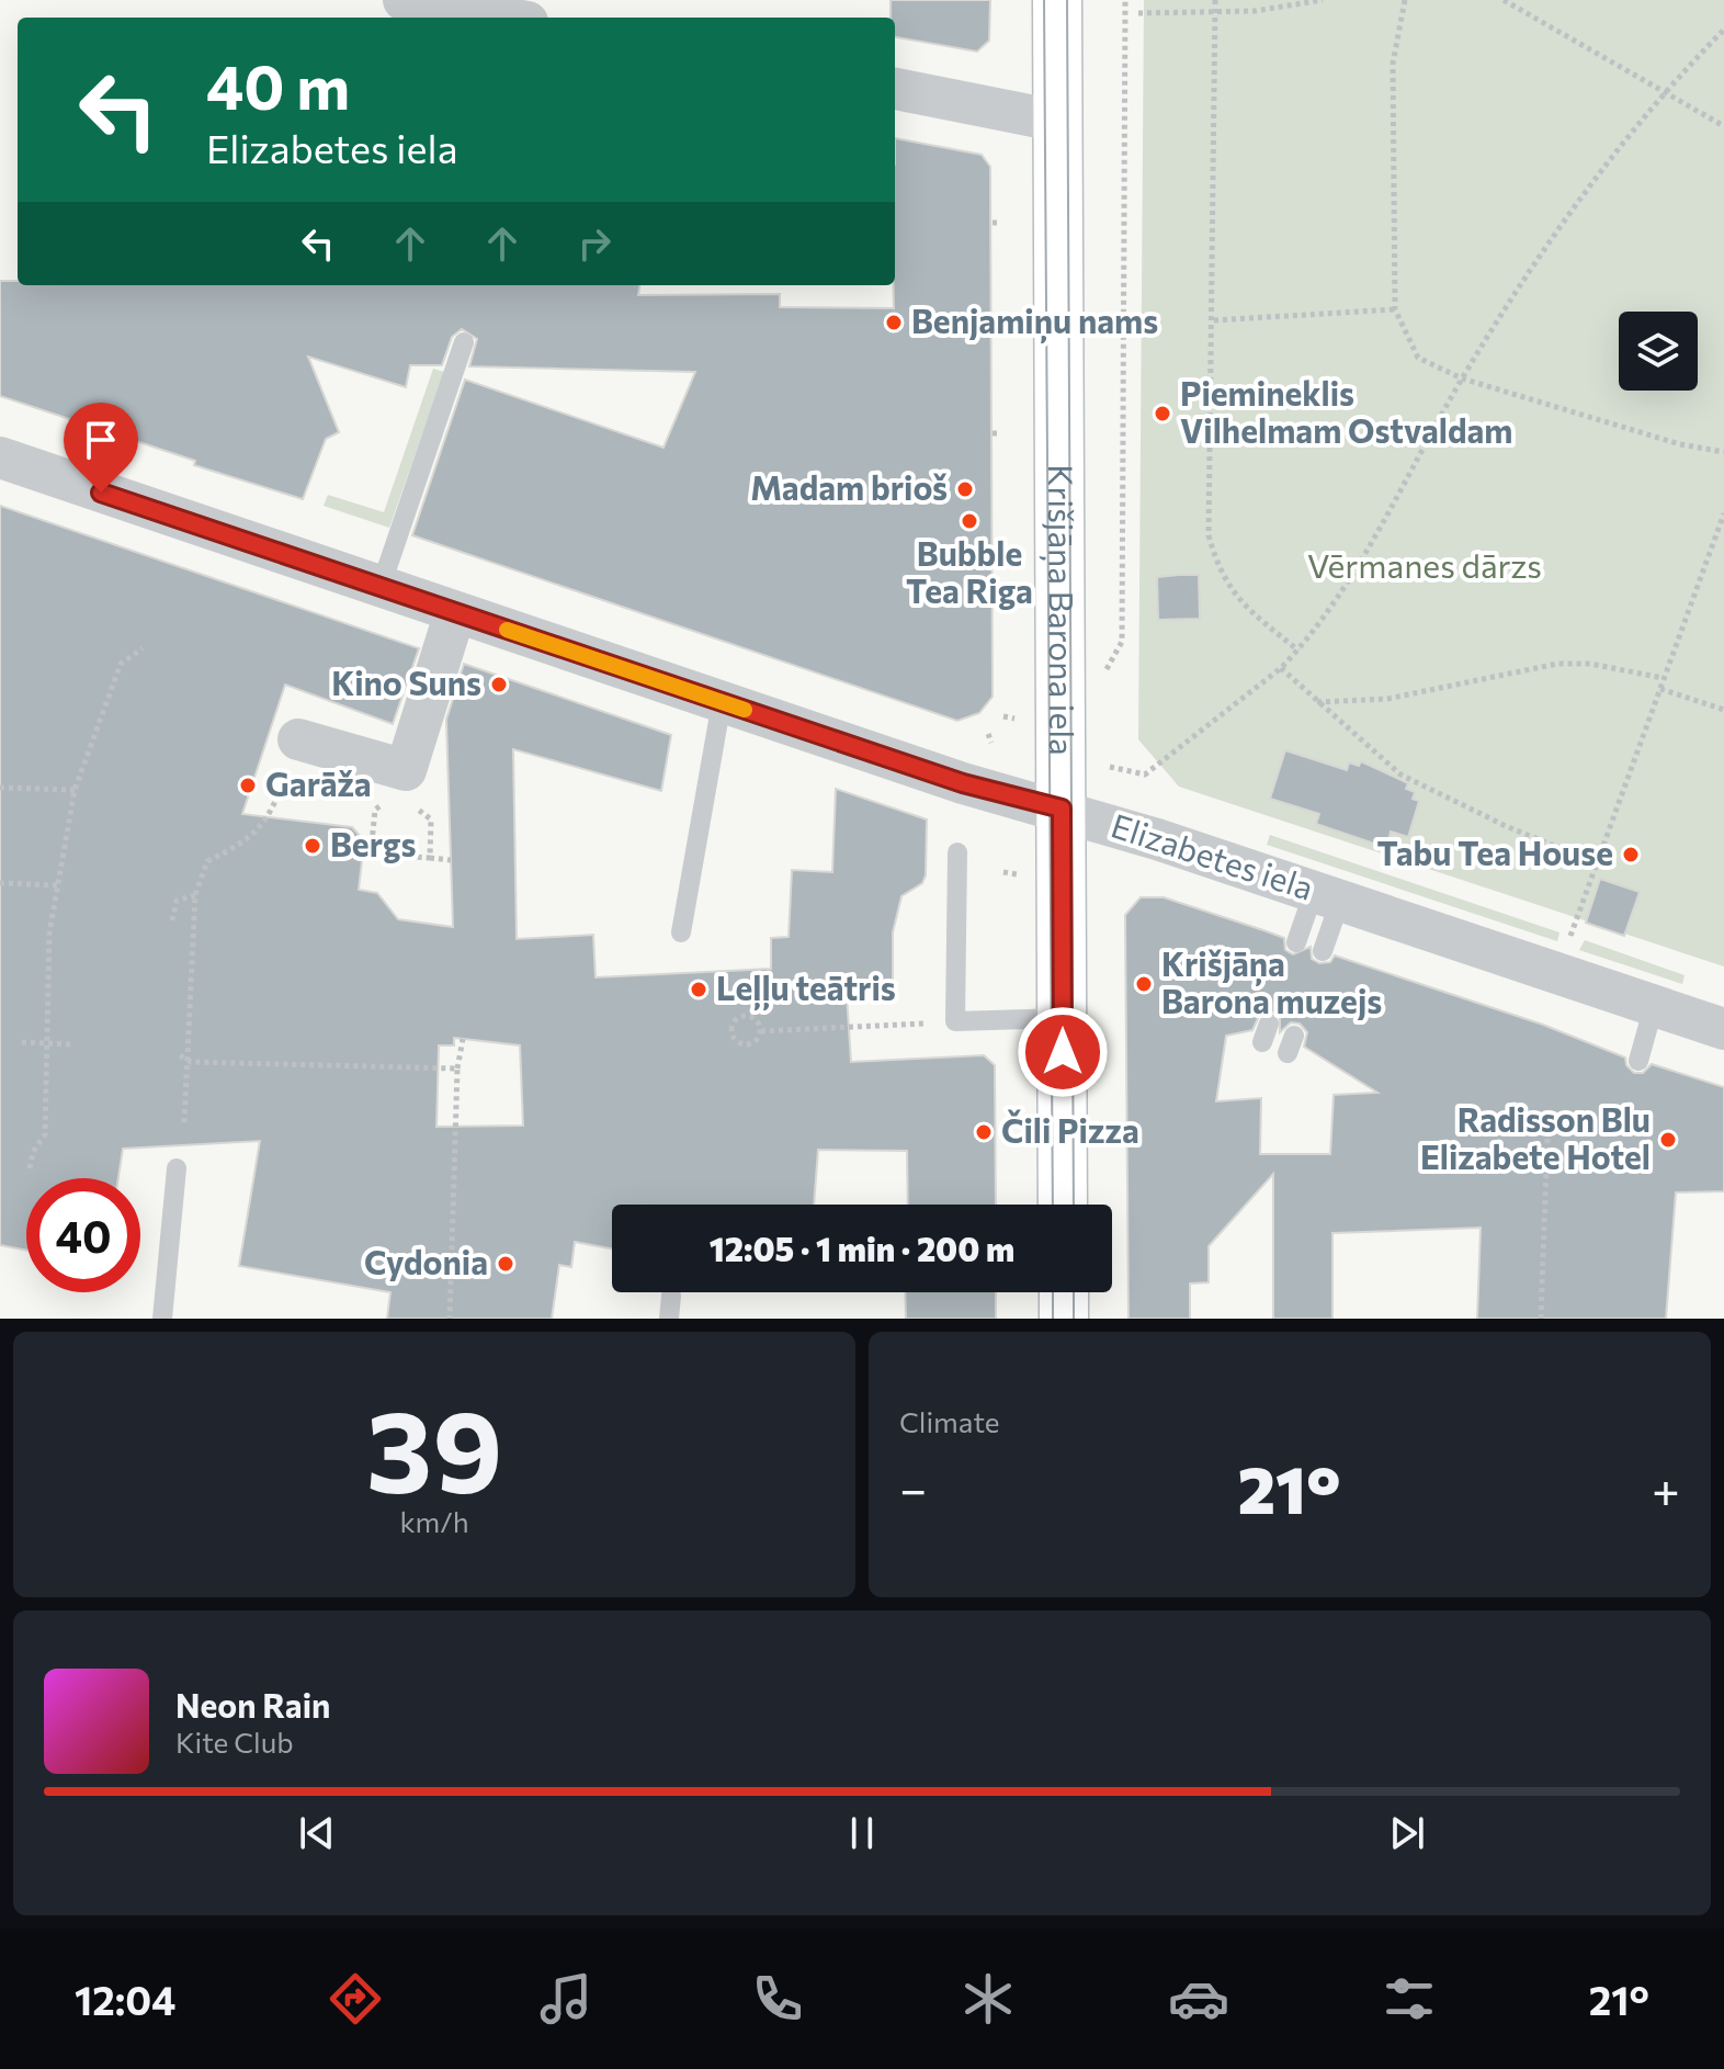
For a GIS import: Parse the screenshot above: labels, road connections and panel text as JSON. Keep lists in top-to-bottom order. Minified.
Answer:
{"streets":{"street":["Krišjāņa Barona iela","Elizabetes iela"]},"crossings":[["Krišjāņa Barona iela","Elizabetes iela"]],"parks":["Vērmanes dārzs"],"places":["Benjamiņu nams","Piemineklis Vilhelmam Ostvaldam","Madam brioš","Bubble Tea Riga","Kino Suns","Garāža","Bergs","Tabu Tea House","Krišjāņa Barona muzejs","Leļļu teātris","Čili Pizza","Radisson Blu Elizabete Hotel","Cydonia"],"page":{"turn":["40 m","Elizabetes iela"],"limit":"40","trip":"12:05 · 1 min · 200 m","tile":[["39","km/h"],"Climate"],"heat":["−","21°","+"],"song":["Neon Rain","Kite Club"],"tabs":["12:04","21°"]}}
